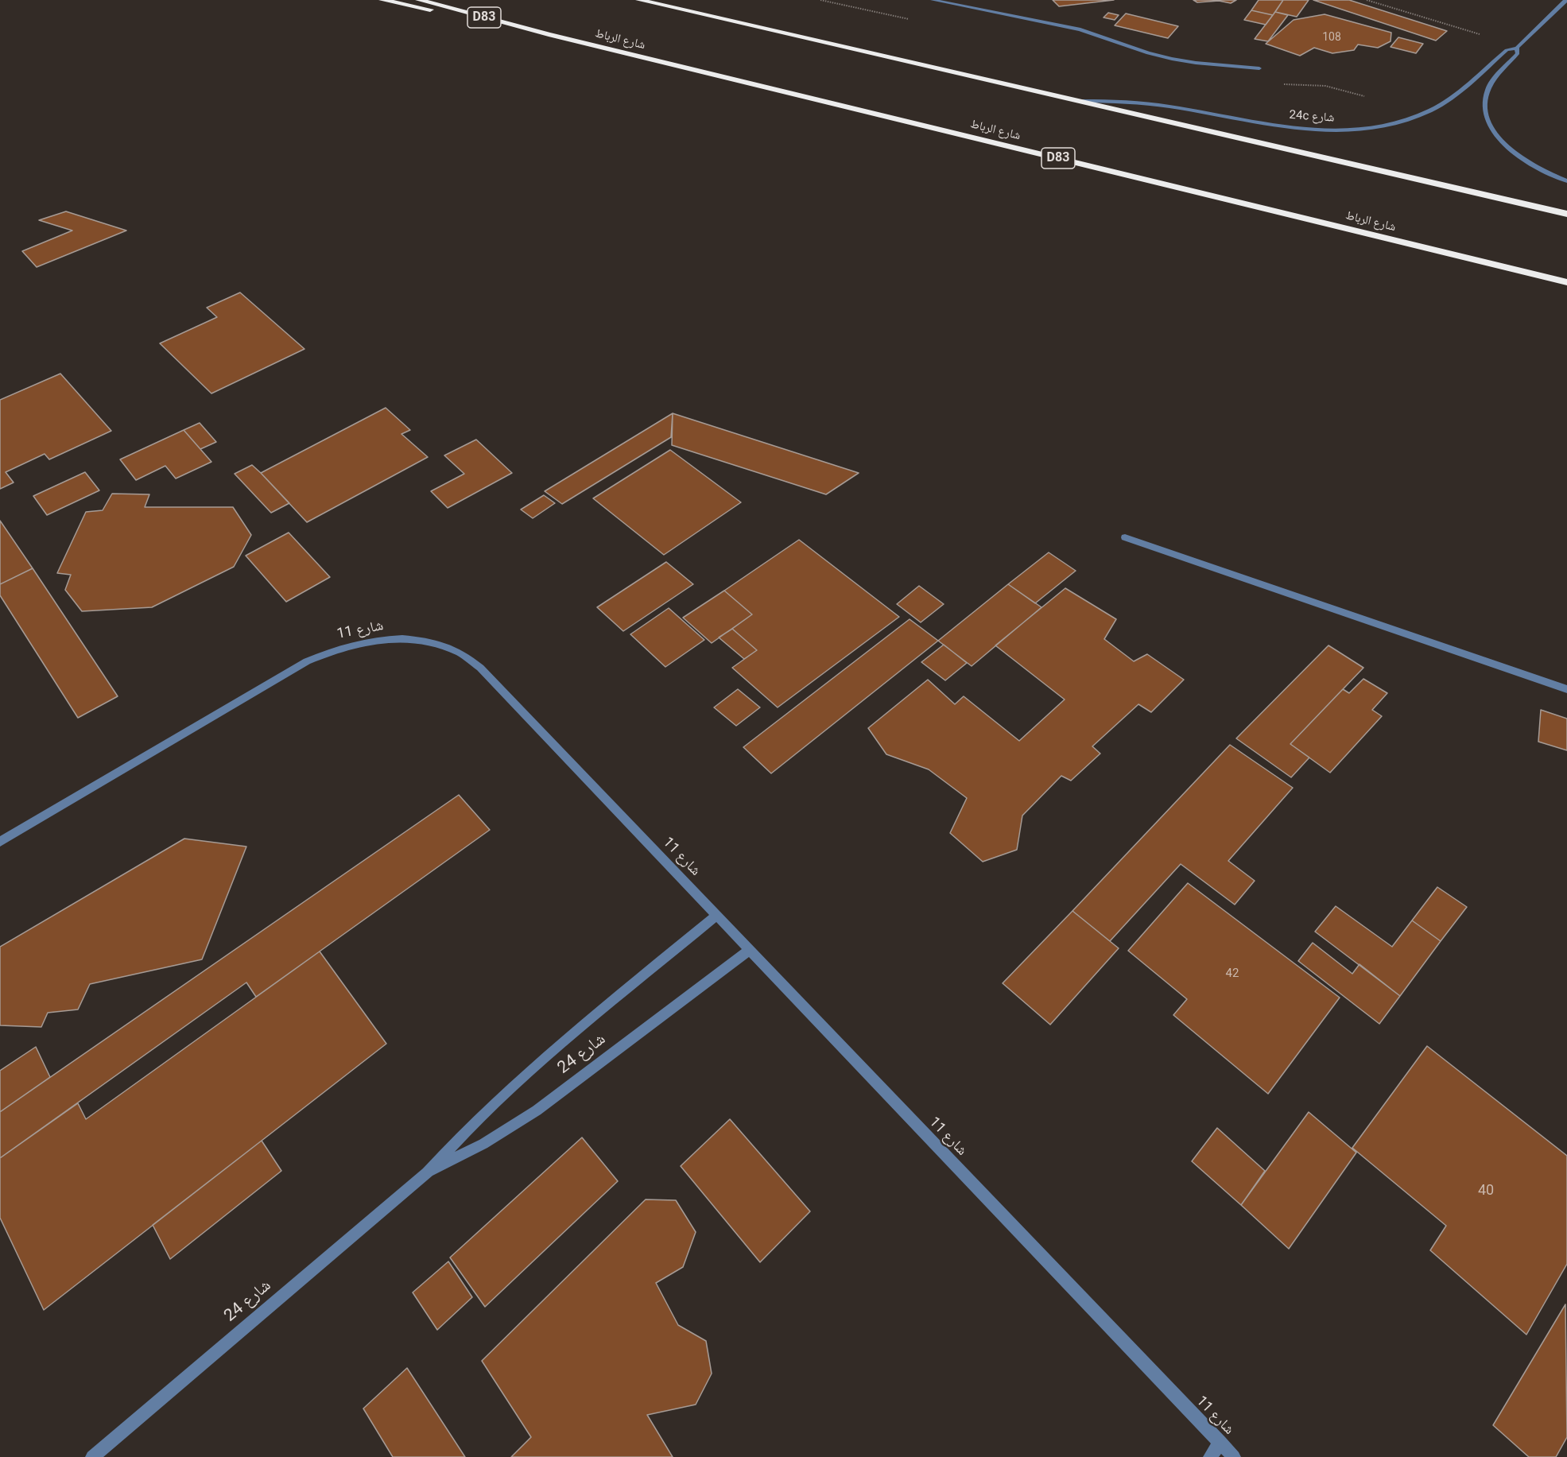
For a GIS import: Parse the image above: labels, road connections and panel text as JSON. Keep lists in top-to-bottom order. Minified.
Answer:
{"streets":{"highway":["D83","شارع الرباط"],"street":["24c شارع","شارع 11","شارع 24"]},"crossings":[["شارع 11","شارع 24"]],"house_numbers":["108","42","40"]}
